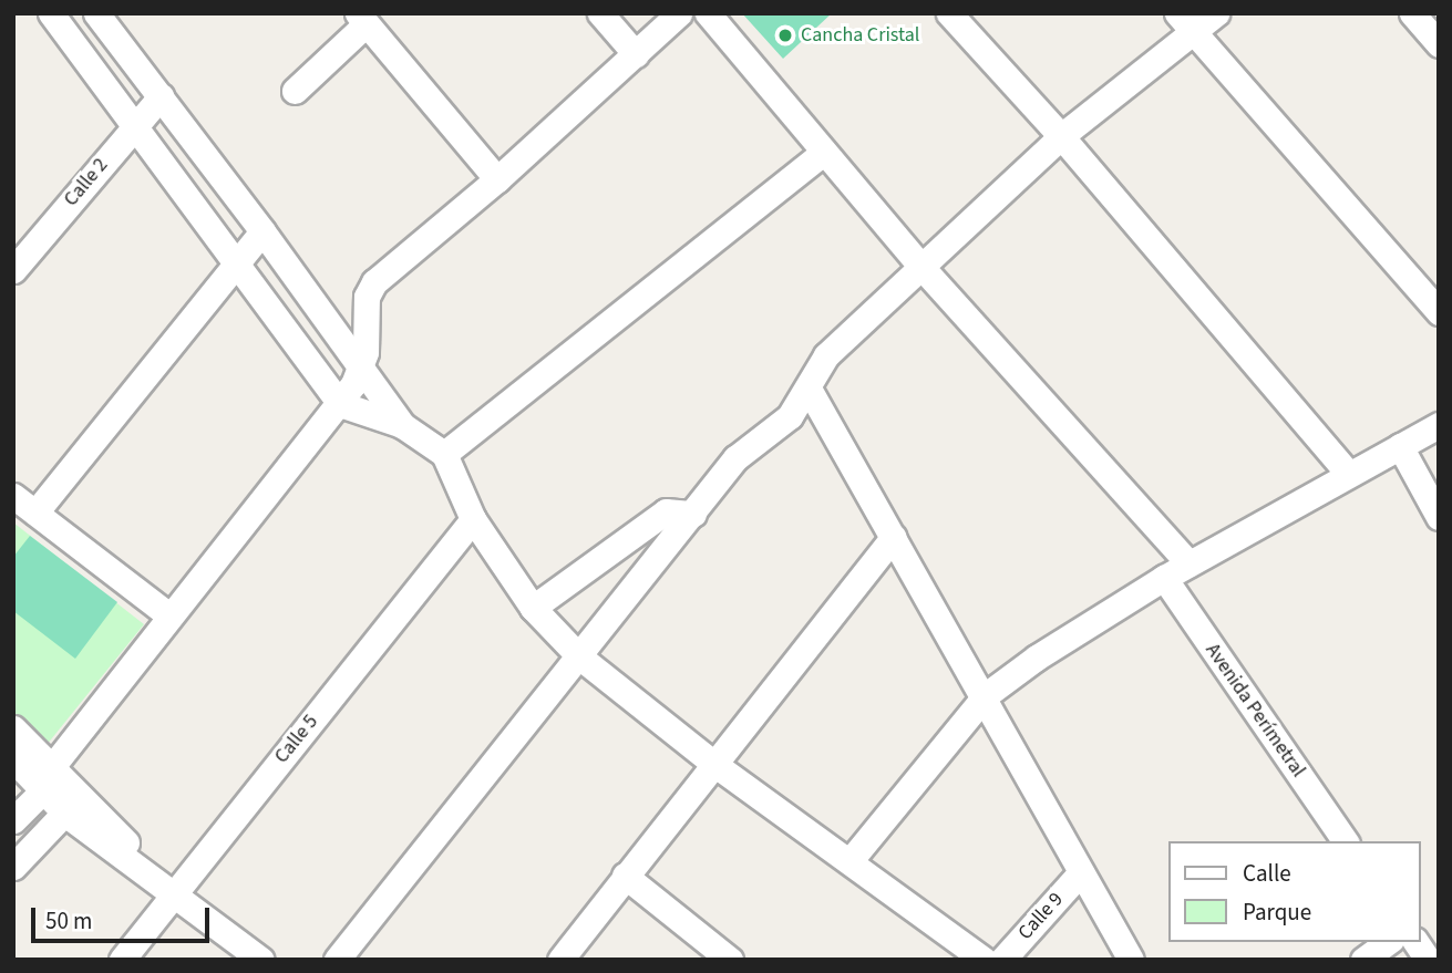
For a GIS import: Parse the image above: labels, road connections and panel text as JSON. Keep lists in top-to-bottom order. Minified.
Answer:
{"streets":{"street":["Calle 2","Avenida Perímetral","Calle 5","Calle 9"]},"places":["Cancha Cristal"],"legend":["Calle","Parque"],"scale_bar":"50 m"}
